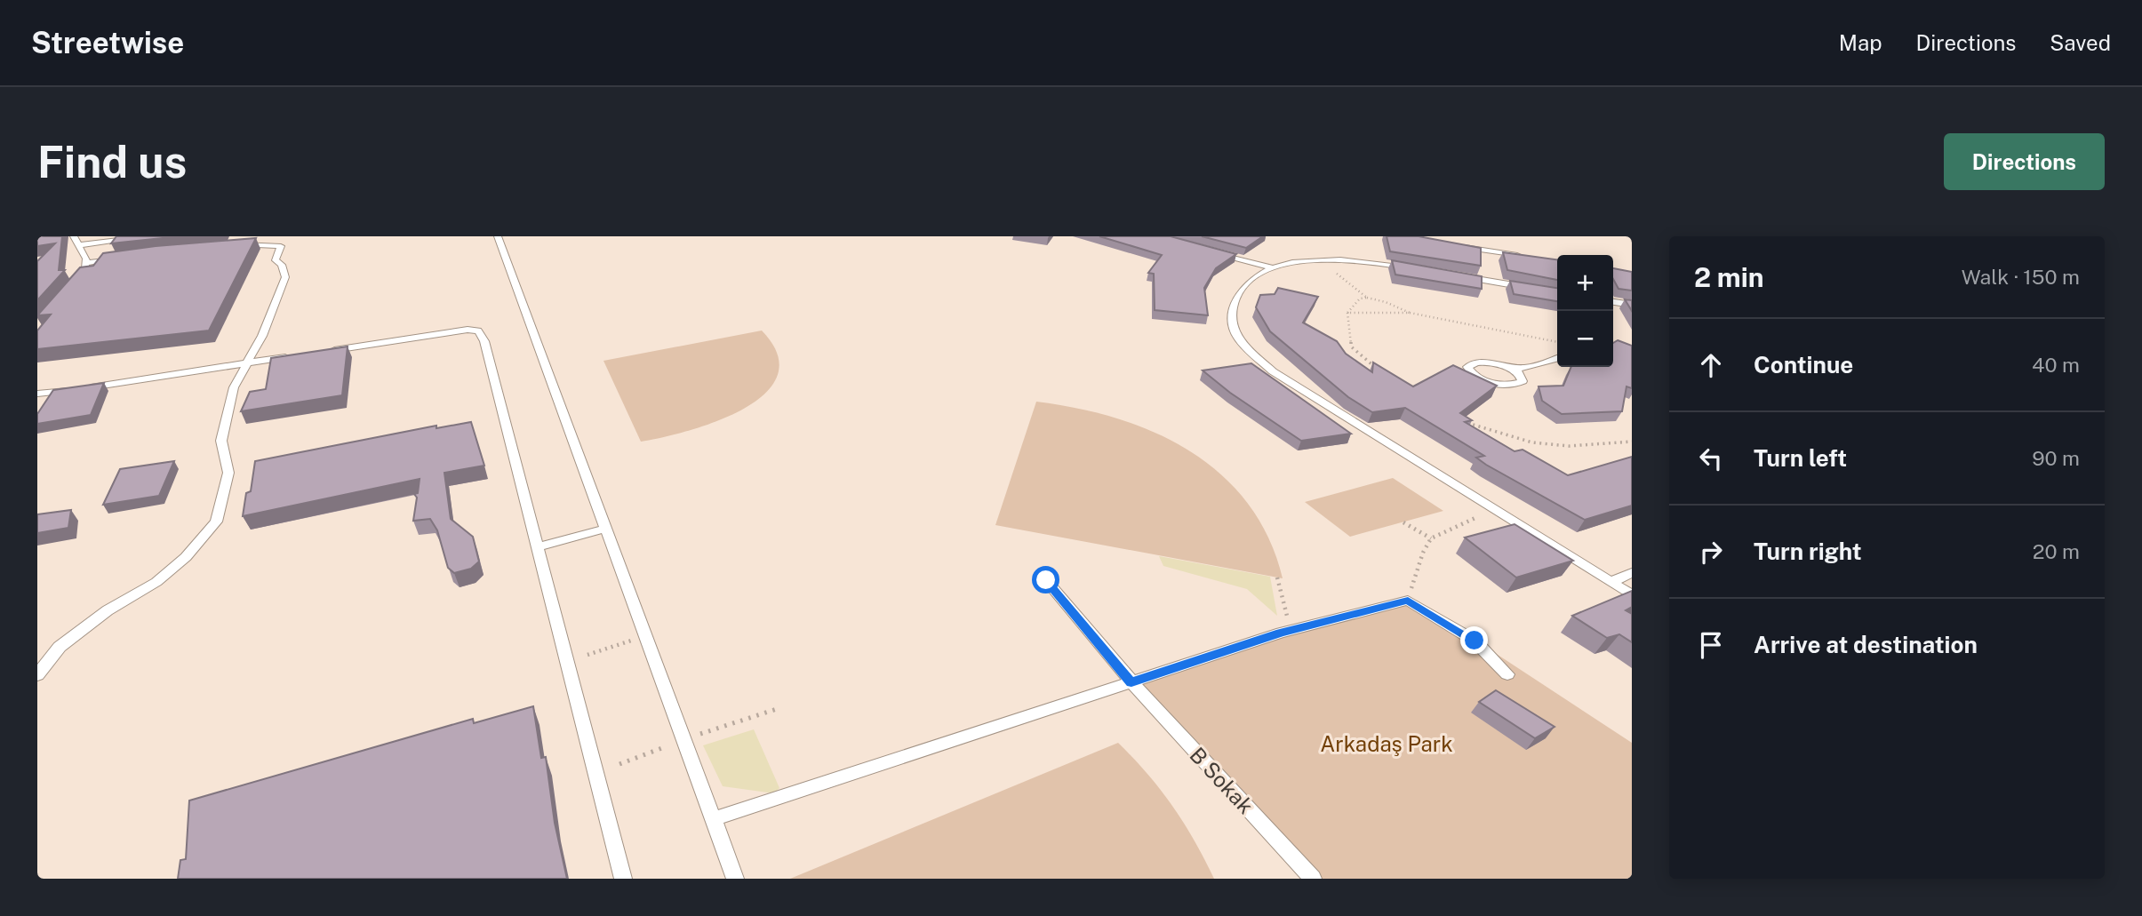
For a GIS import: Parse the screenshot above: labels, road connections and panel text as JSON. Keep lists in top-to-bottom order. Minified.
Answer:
{"streets":{"lane":["B Sokak"]},"parks":["Arkadaş Park"],"page":{"header":"Streetwise","nav":["Map","Directions","Saved"],"buttons":"Directions","title":"Find us","heading":["2 min","Walk · 150 m"],"map_buttons":["+","−"],"list":[["Continue","40 m"],["Turn left","90 m"],["Turn right","20 m"],"Arrive at destination"]}}
